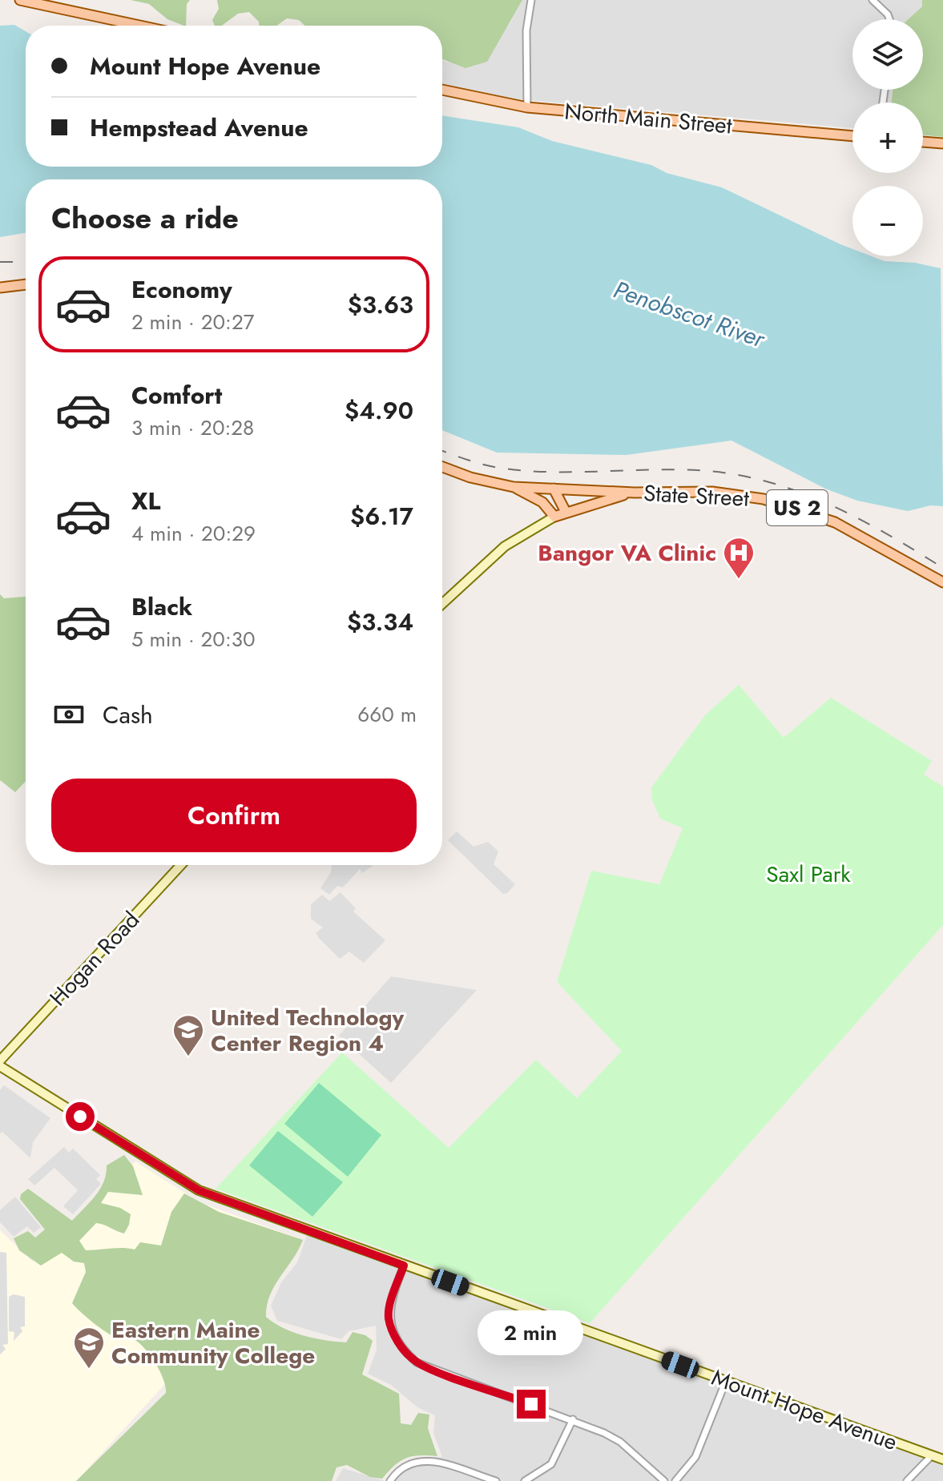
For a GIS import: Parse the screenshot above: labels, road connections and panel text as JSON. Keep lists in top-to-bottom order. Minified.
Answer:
{"streets":{"main road":["North Main Street","State Street","US 2"],"street":["Hogan Road","Mount Hope Avenue"]},"water":["Penobscot River"],"parks":["Saxl Park"],"places":{"hospital":["Bangor VA Clinic"],"school or university":["United Technology Center Region 4","Eastern Maine Community College"]},"page":{"map_buttons":["+","−"],"banner":["Mount Hope Avenue","Hempstead Avenue"],"heading":"Choose a ride","list":[{"name":"Economy","note":"2 min · 20:27","value":"$3.63"},{"name":"Comfort","note":"3 min · 20:28","value":"$4.90"},{"name":"XL","note":"4 min · 20:29","value":"$6.17"},{"name":"Black","note":"5 min · 20:30","value":"$3.34"}],"pay":["Cash","660 m"],"buttons":"Confirm","bubble":"2 min"}}
